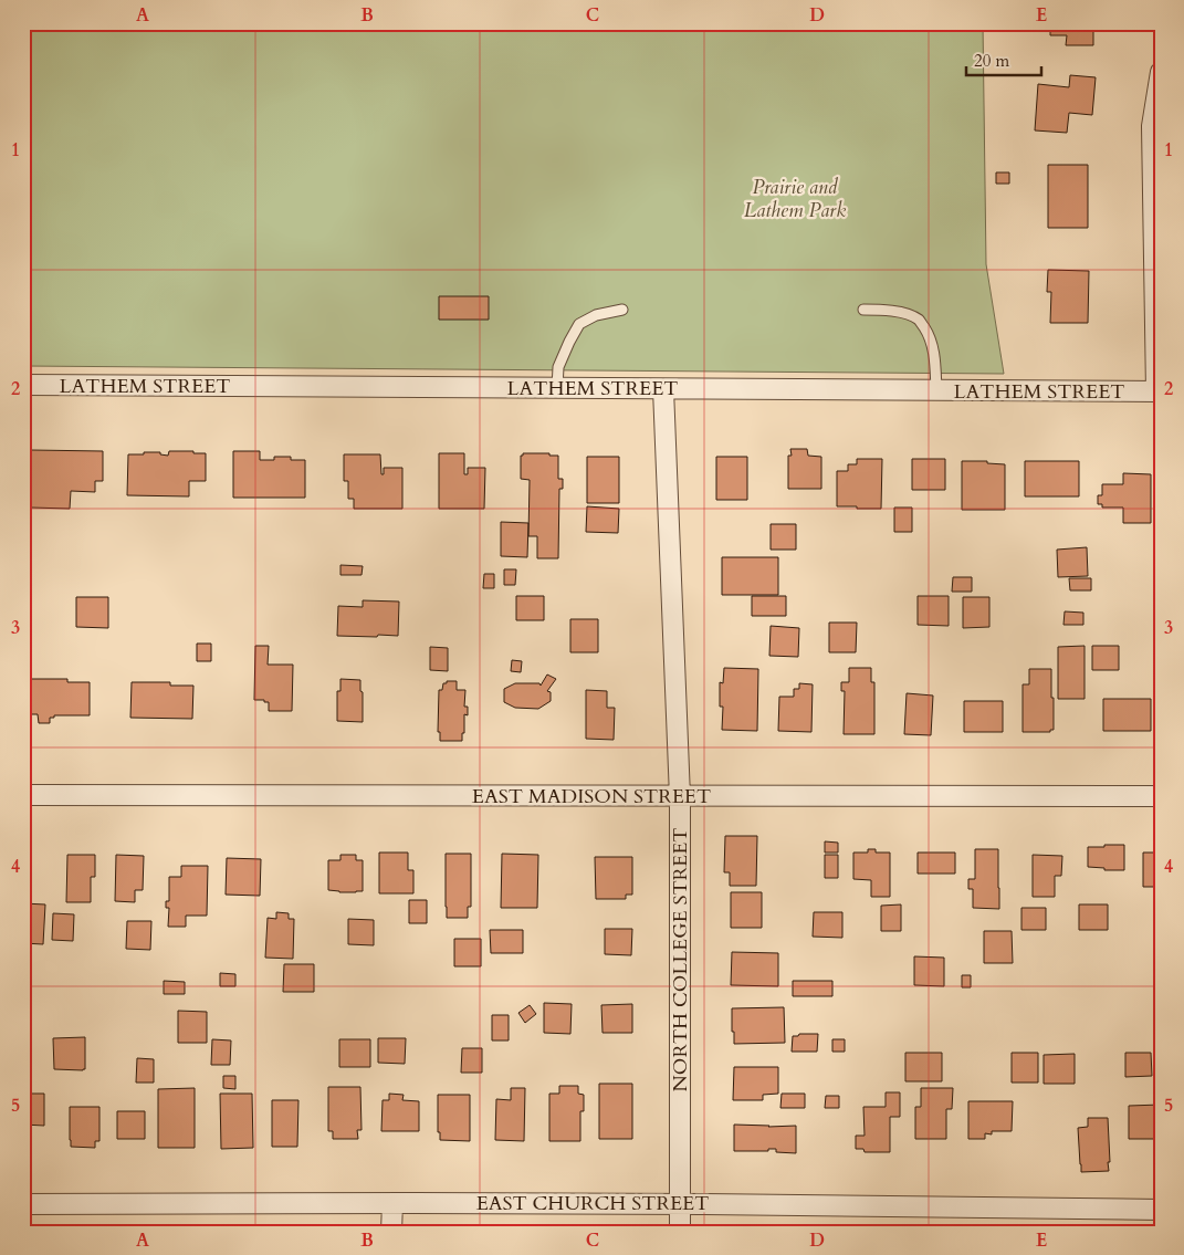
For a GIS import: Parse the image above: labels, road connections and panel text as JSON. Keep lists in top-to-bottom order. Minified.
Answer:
{"streets":{"street":["LATHEM STREET","EAST MADISON STREET","NORTH COLLEGE STREET","EAST CHURCH STREET"]},"crossings":[["LATHEM STREET","NORTH COLLEGE STREET"],["EAST MADISON STREET","NORTH COLLEGE STREET"],["NORTH COLLEGE STREET","EAST CHURCH STREET"]],"parks":["Prairie and Lathem Park"],"scale_bar":"20 m","grid":{"columns":["A","B","C","D","E"],"rows":["1","2","3","4","5"]}}
